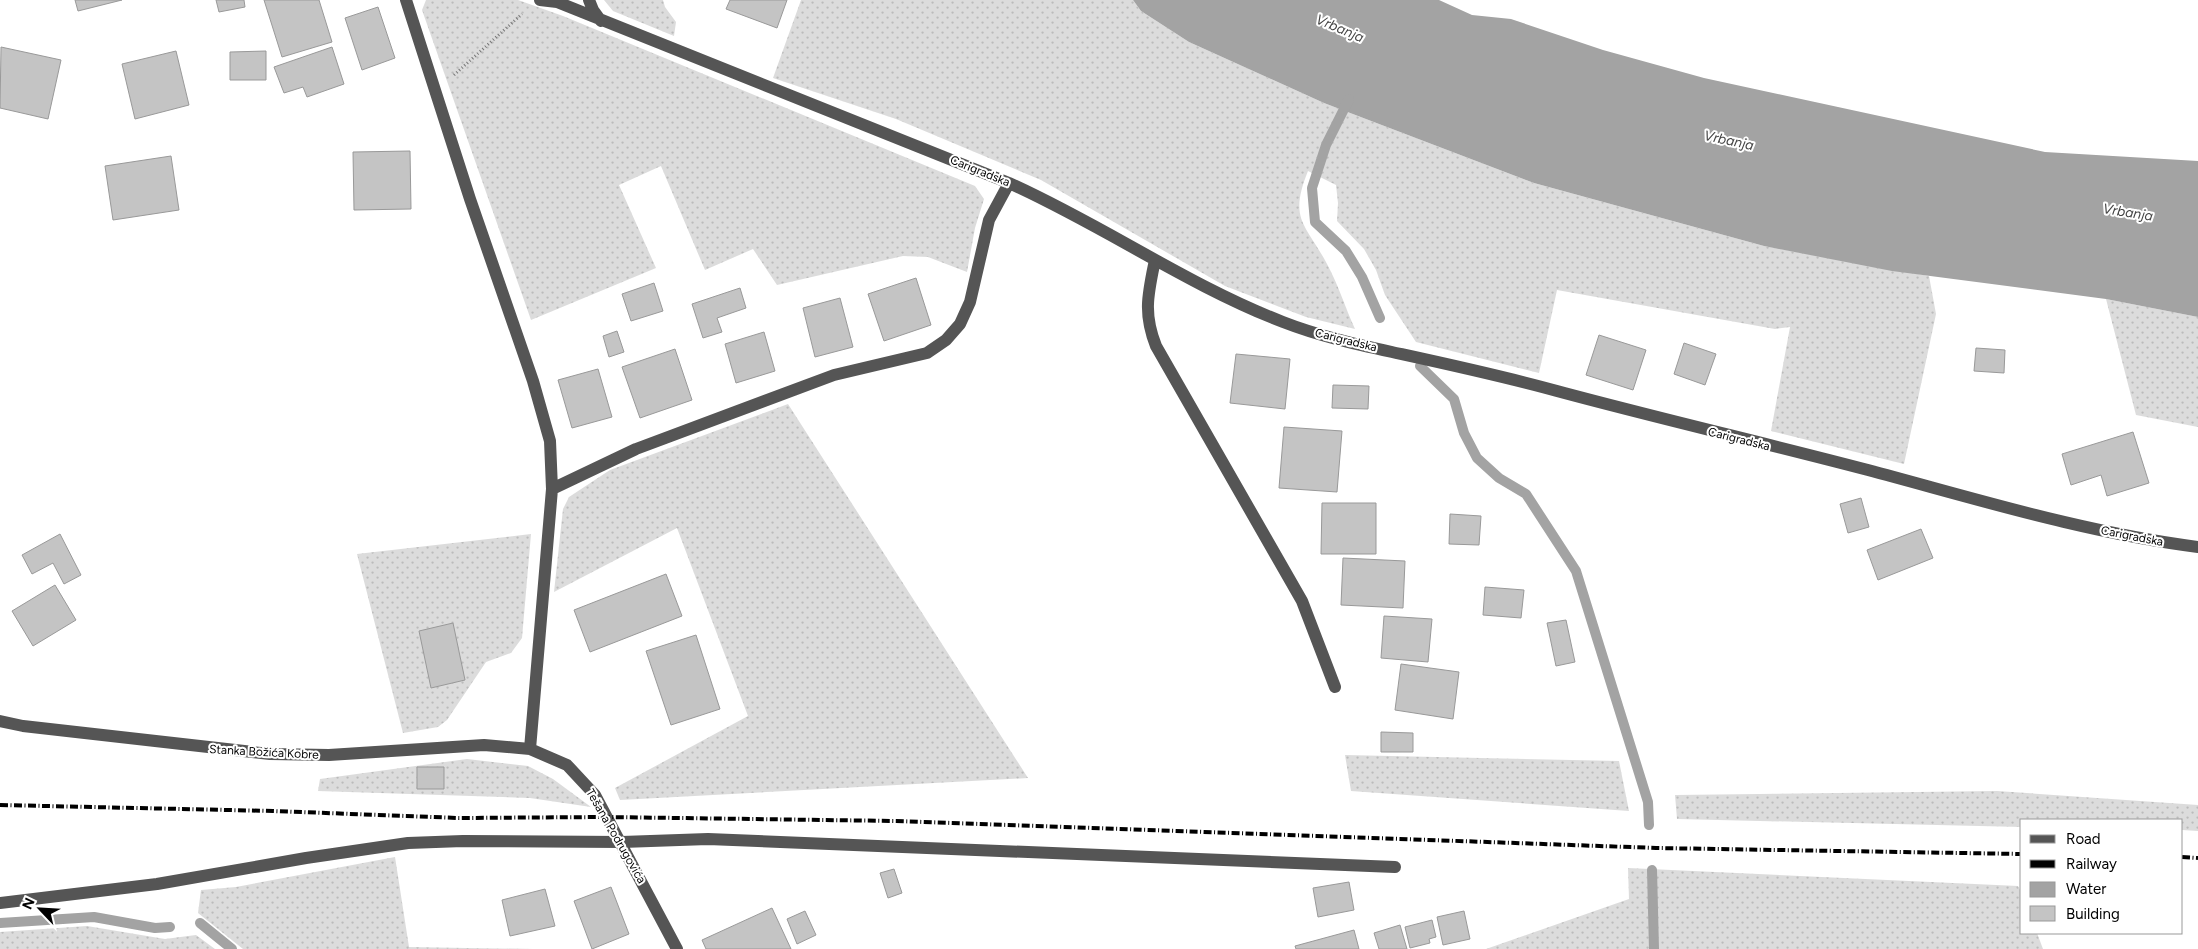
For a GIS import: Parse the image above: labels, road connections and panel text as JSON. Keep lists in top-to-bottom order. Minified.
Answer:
{"streets":{"street":["Carigradska","Stanka Božića Kobre","Tešana Podrugovića"]},"crossings":[["Stanka Božića Kobre","Tešana Podrugovića"]],"water":["Vrbanja"],"legend":["Road","Railway","Water","Building"],"north":"top left"}
